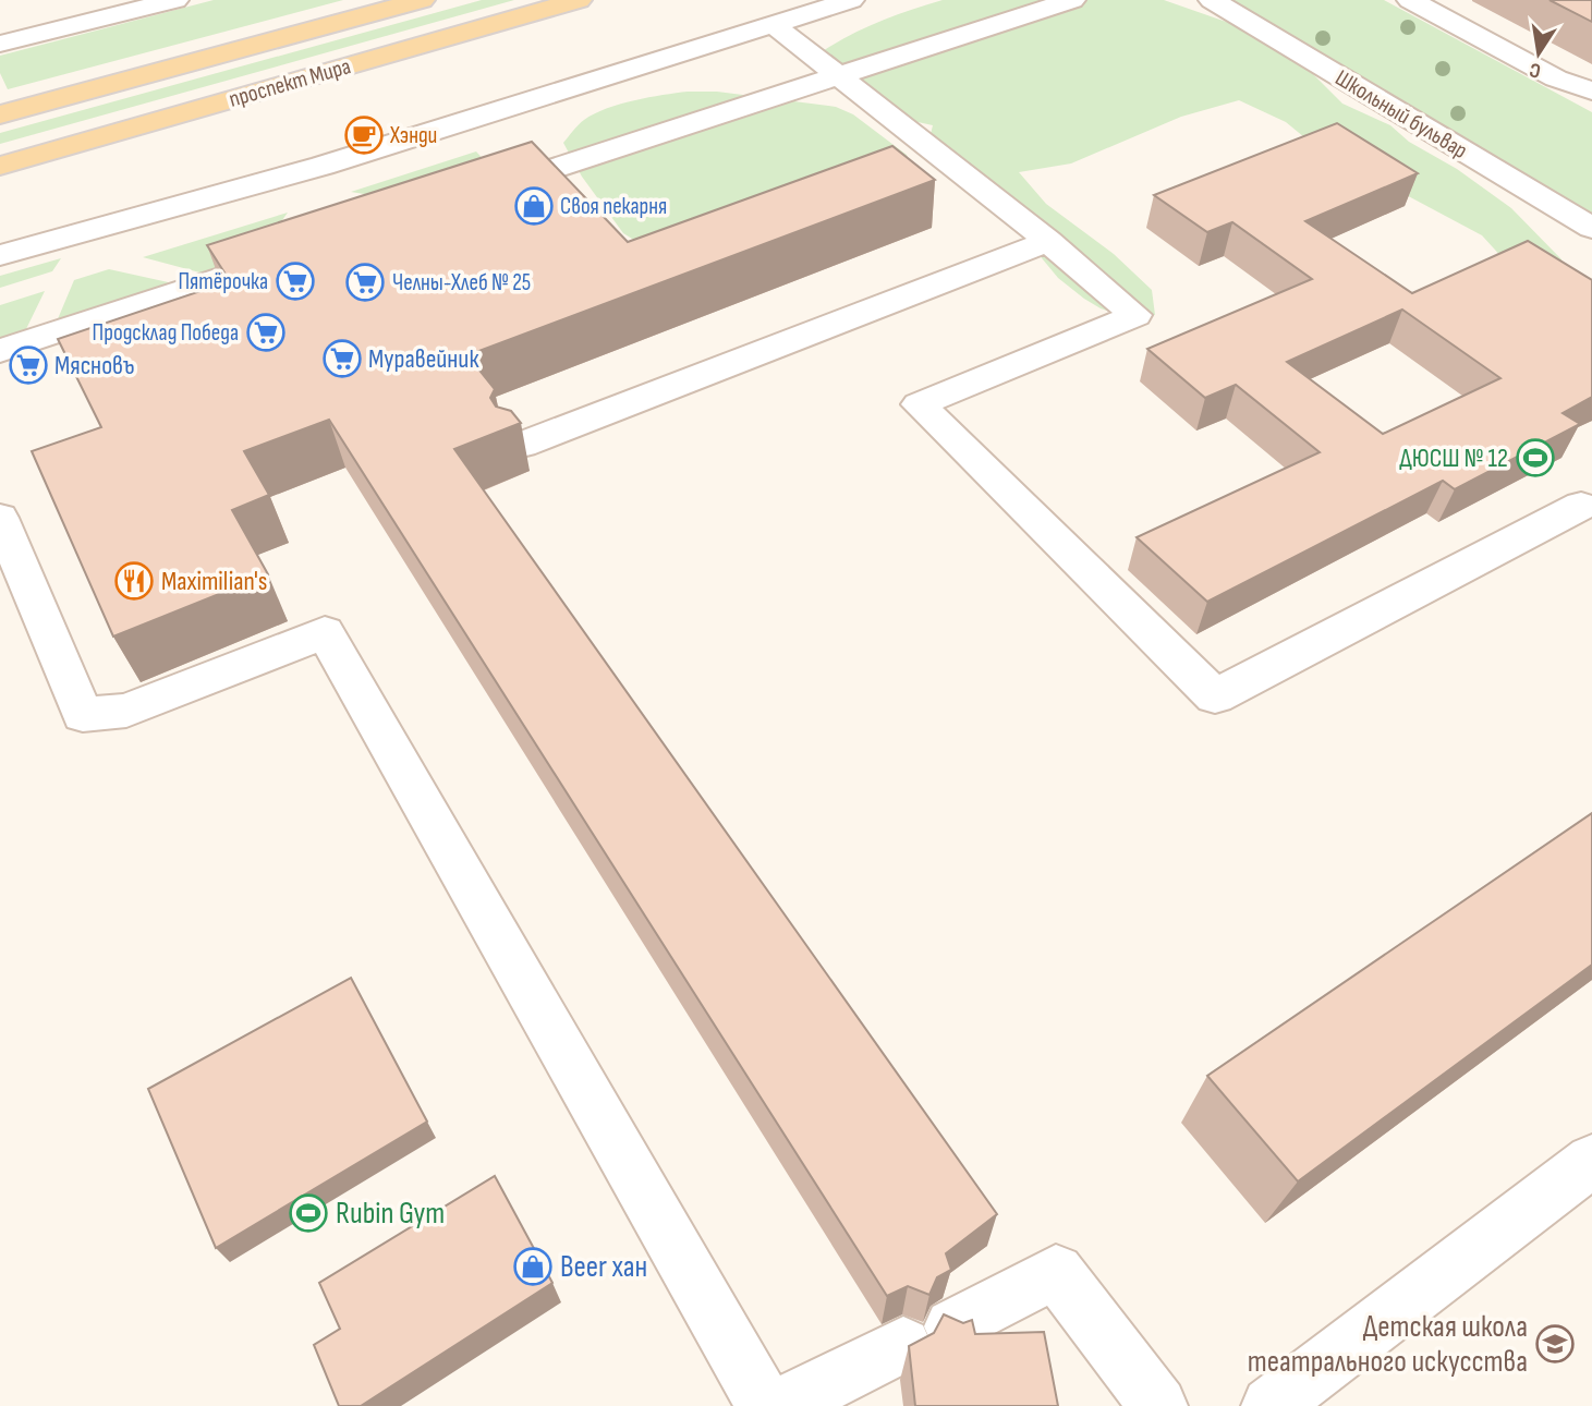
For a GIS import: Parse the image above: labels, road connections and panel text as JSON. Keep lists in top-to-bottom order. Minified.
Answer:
{"streets":{"main road":["проспект Мира"],"street":["Школьный бульвар"]},"places":{"cafe":["Хэнди"],"shop":["Своя пекарня","Beer хан"],"supermarket":["Пятёрочка","Челны-Хлеб № 25","Продсклад Победа","Муравейник","Мясновъ"],"sports":["ДЮСШ № 12","Rubin Gym"],"restaurant":["Maximilian's"],"school or university":["Детская школа театрального искусства"]},"north":"bottom"}
